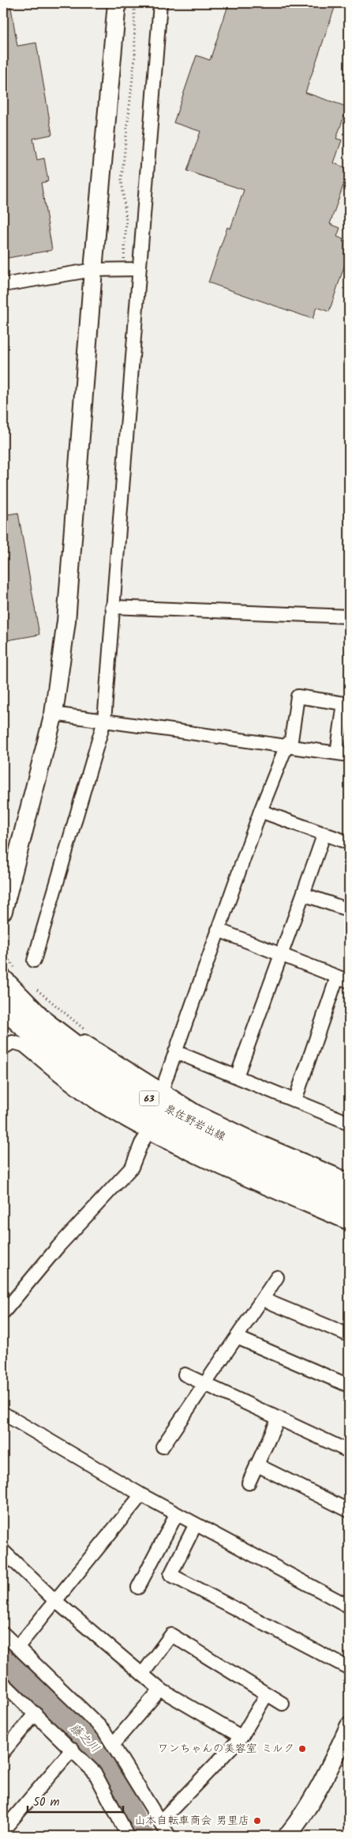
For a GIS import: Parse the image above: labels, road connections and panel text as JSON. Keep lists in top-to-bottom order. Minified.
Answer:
{"streets":{"main road":["63","泉佐野岩出線"]},"water":["藤之川"],"places":["ワンちゃんの美容室 ミルク","山本自転車商会 男里店"],"scale_bar":"50 m"}
